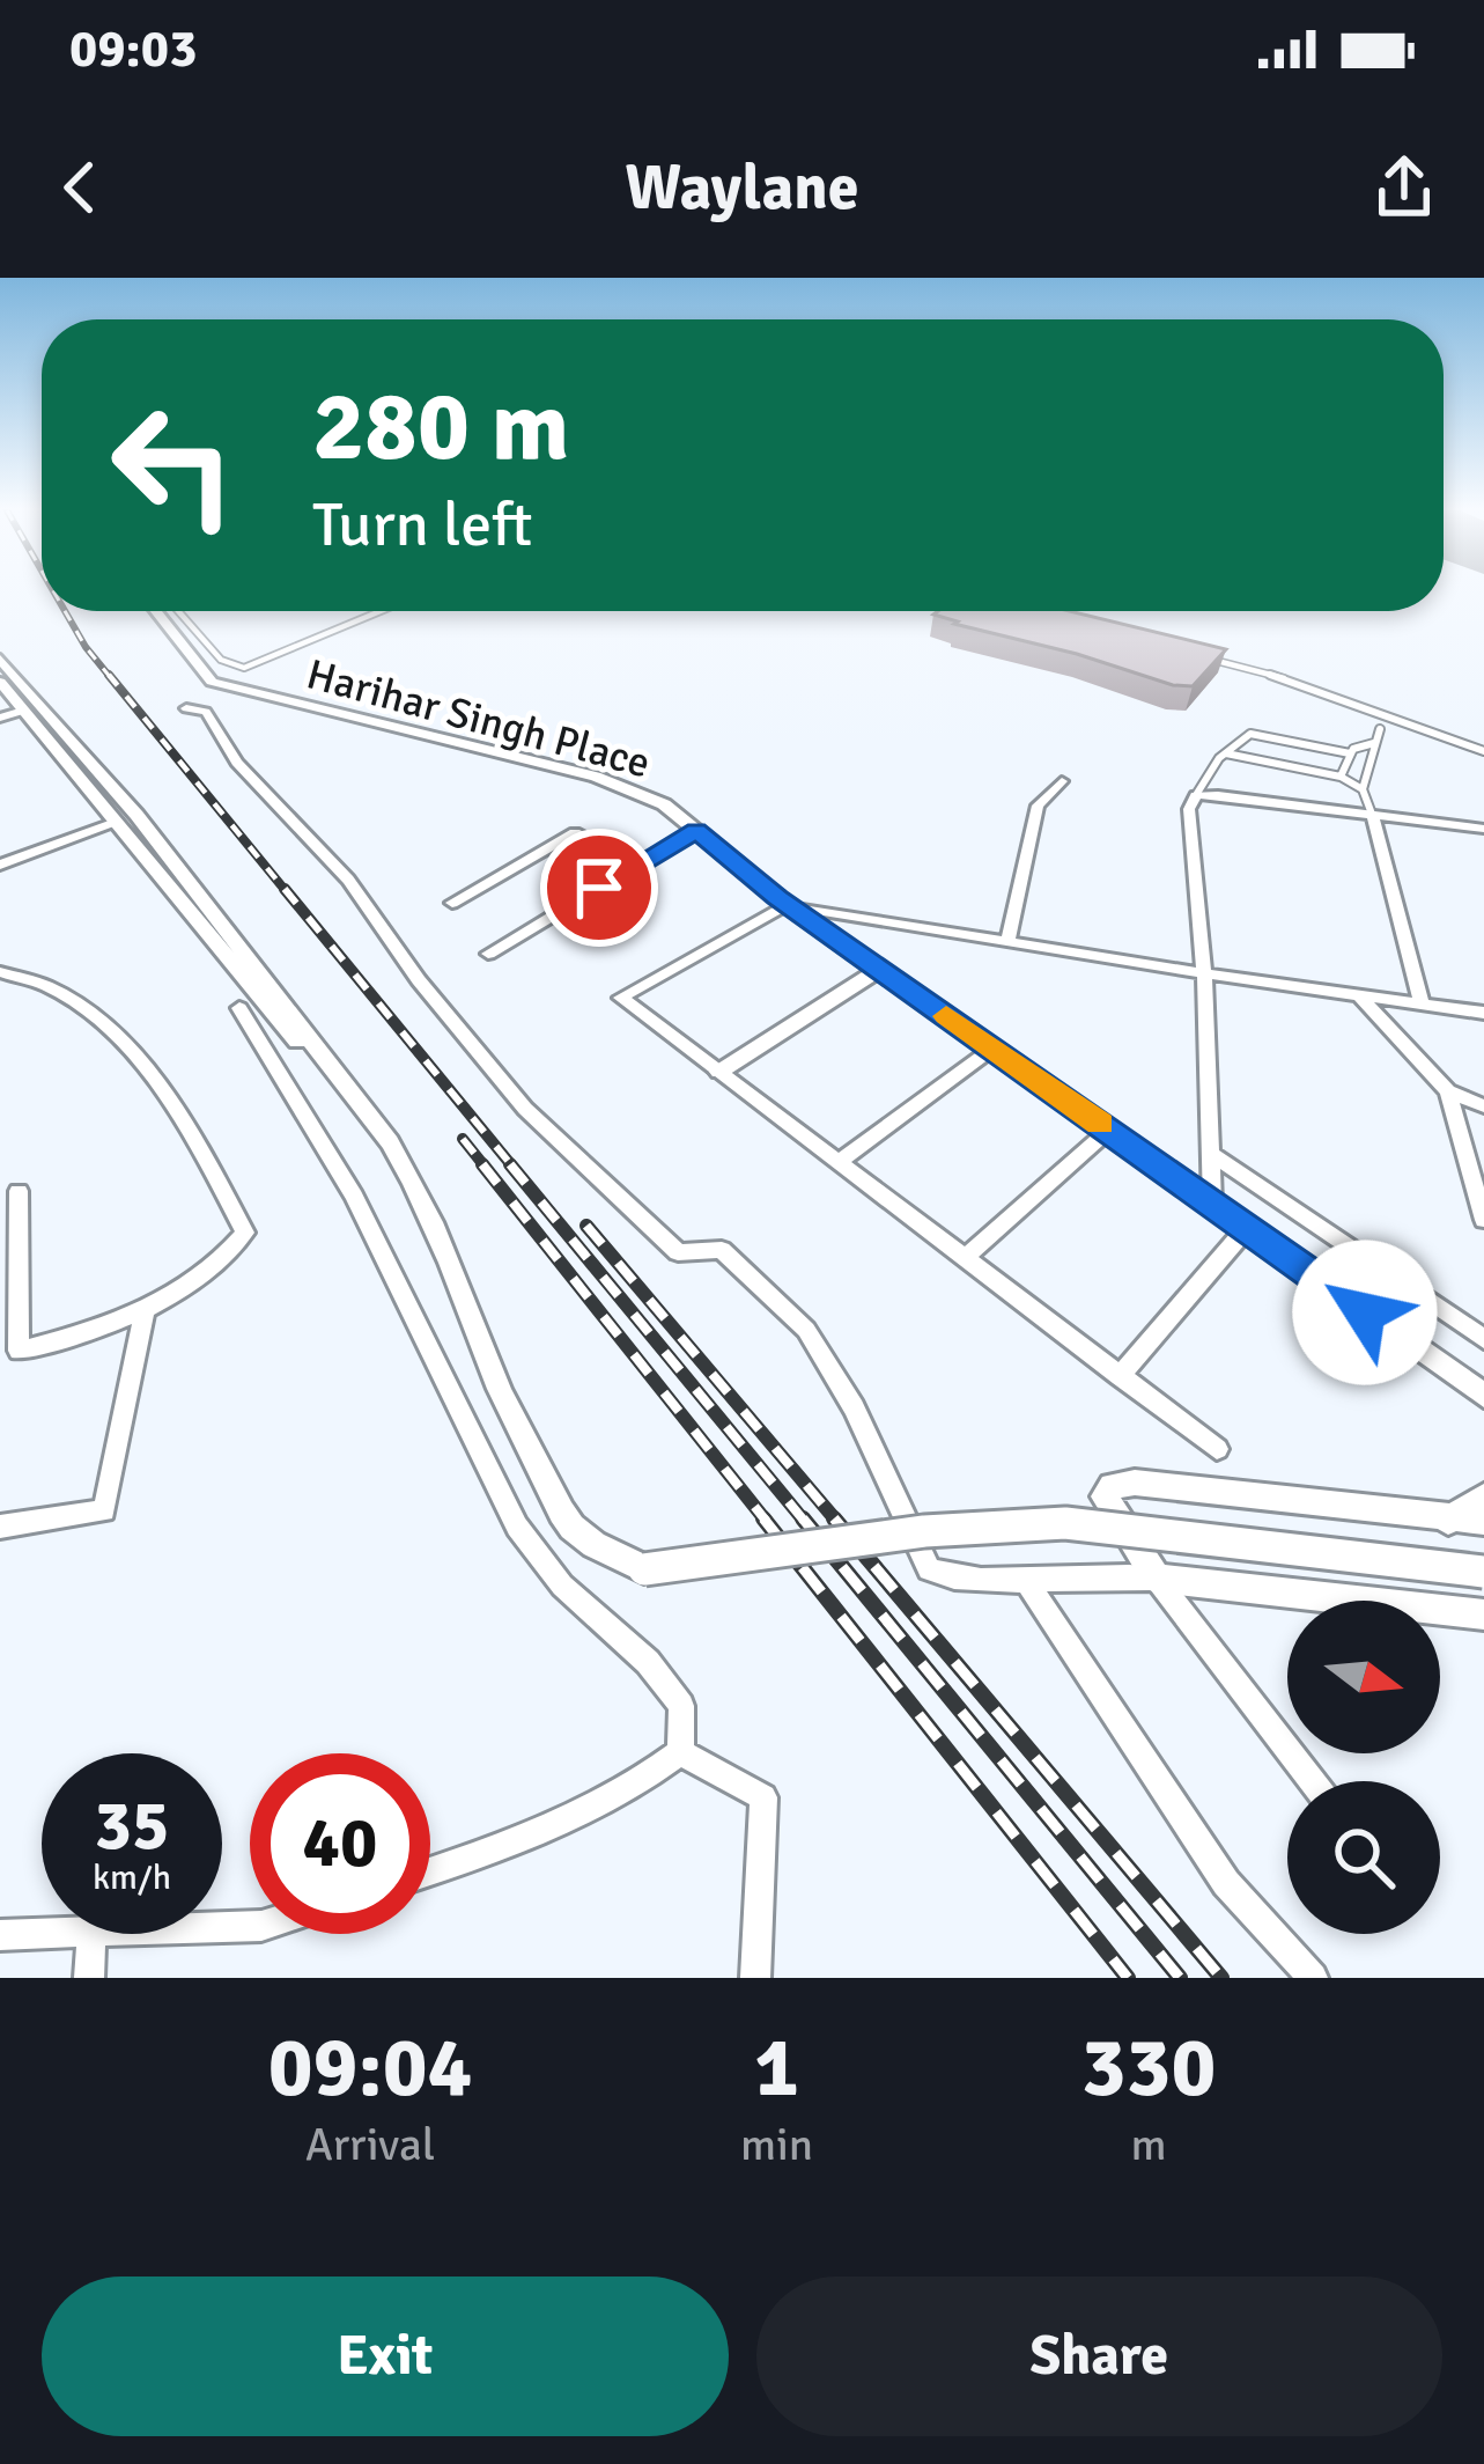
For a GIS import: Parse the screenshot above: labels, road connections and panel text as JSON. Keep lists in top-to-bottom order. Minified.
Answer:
{"streets":{"street":["Harihar Singh Place"]},"north":"right","page":{"status":"09:03","header":"Waylane","turn":["280 m","Turn left"],"speed":"35 km/h","limit":"40","eta":["09:04","Arrival","1","min","330","m"],"buttons":["Exit","Share"]}}
